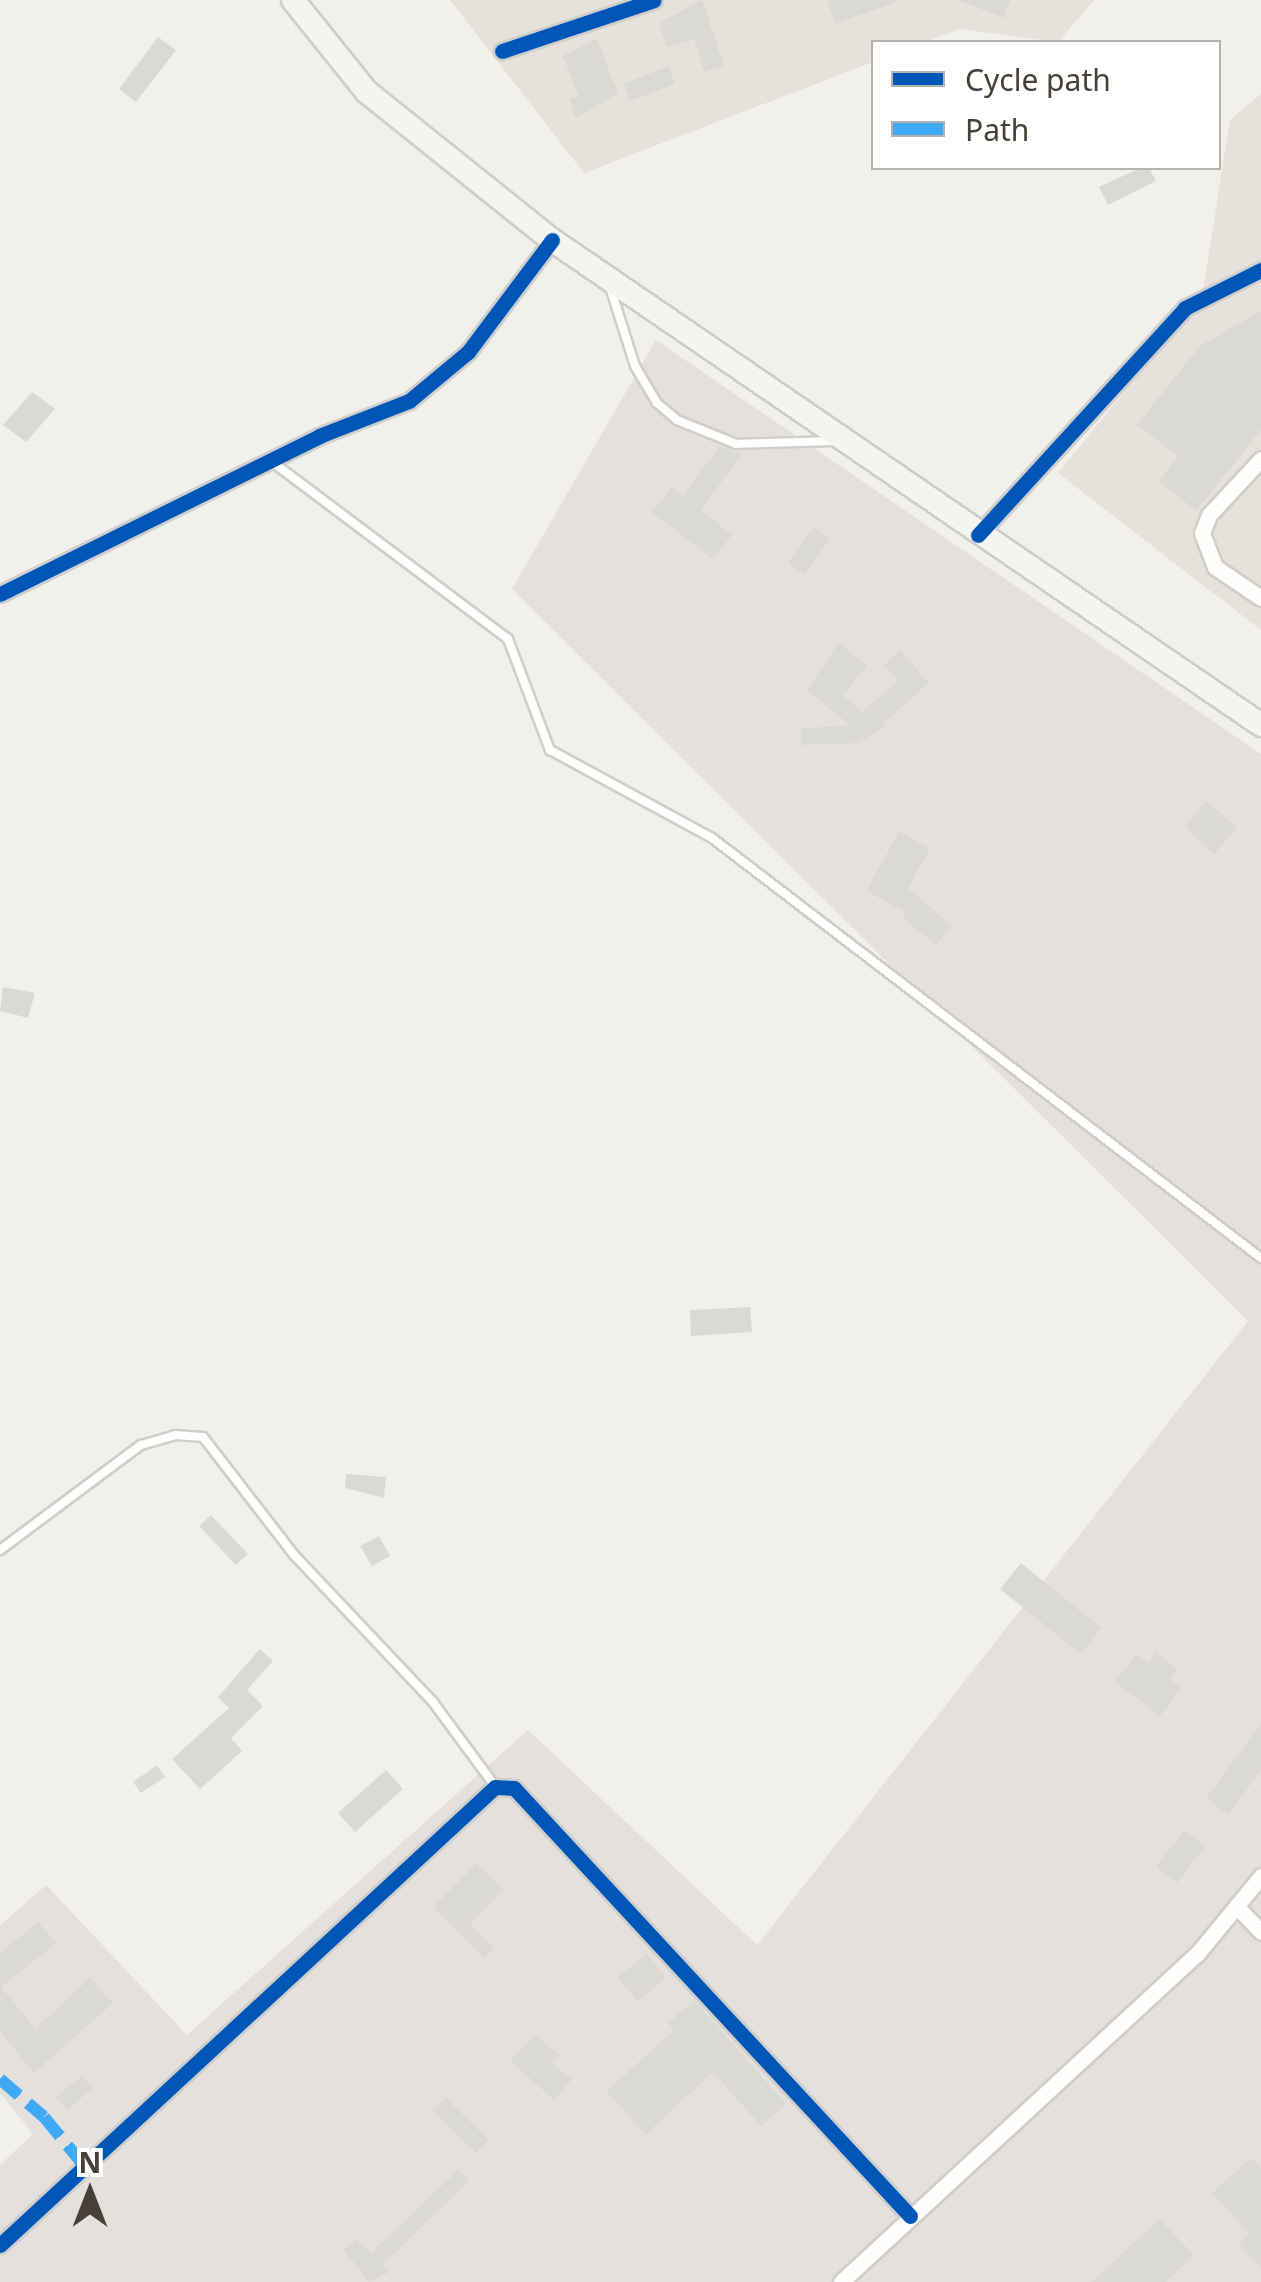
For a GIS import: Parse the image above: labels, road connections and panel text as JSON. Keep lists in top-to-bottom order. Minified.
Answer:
{"legend":["Cycle path","Path"],"north":"top"}
